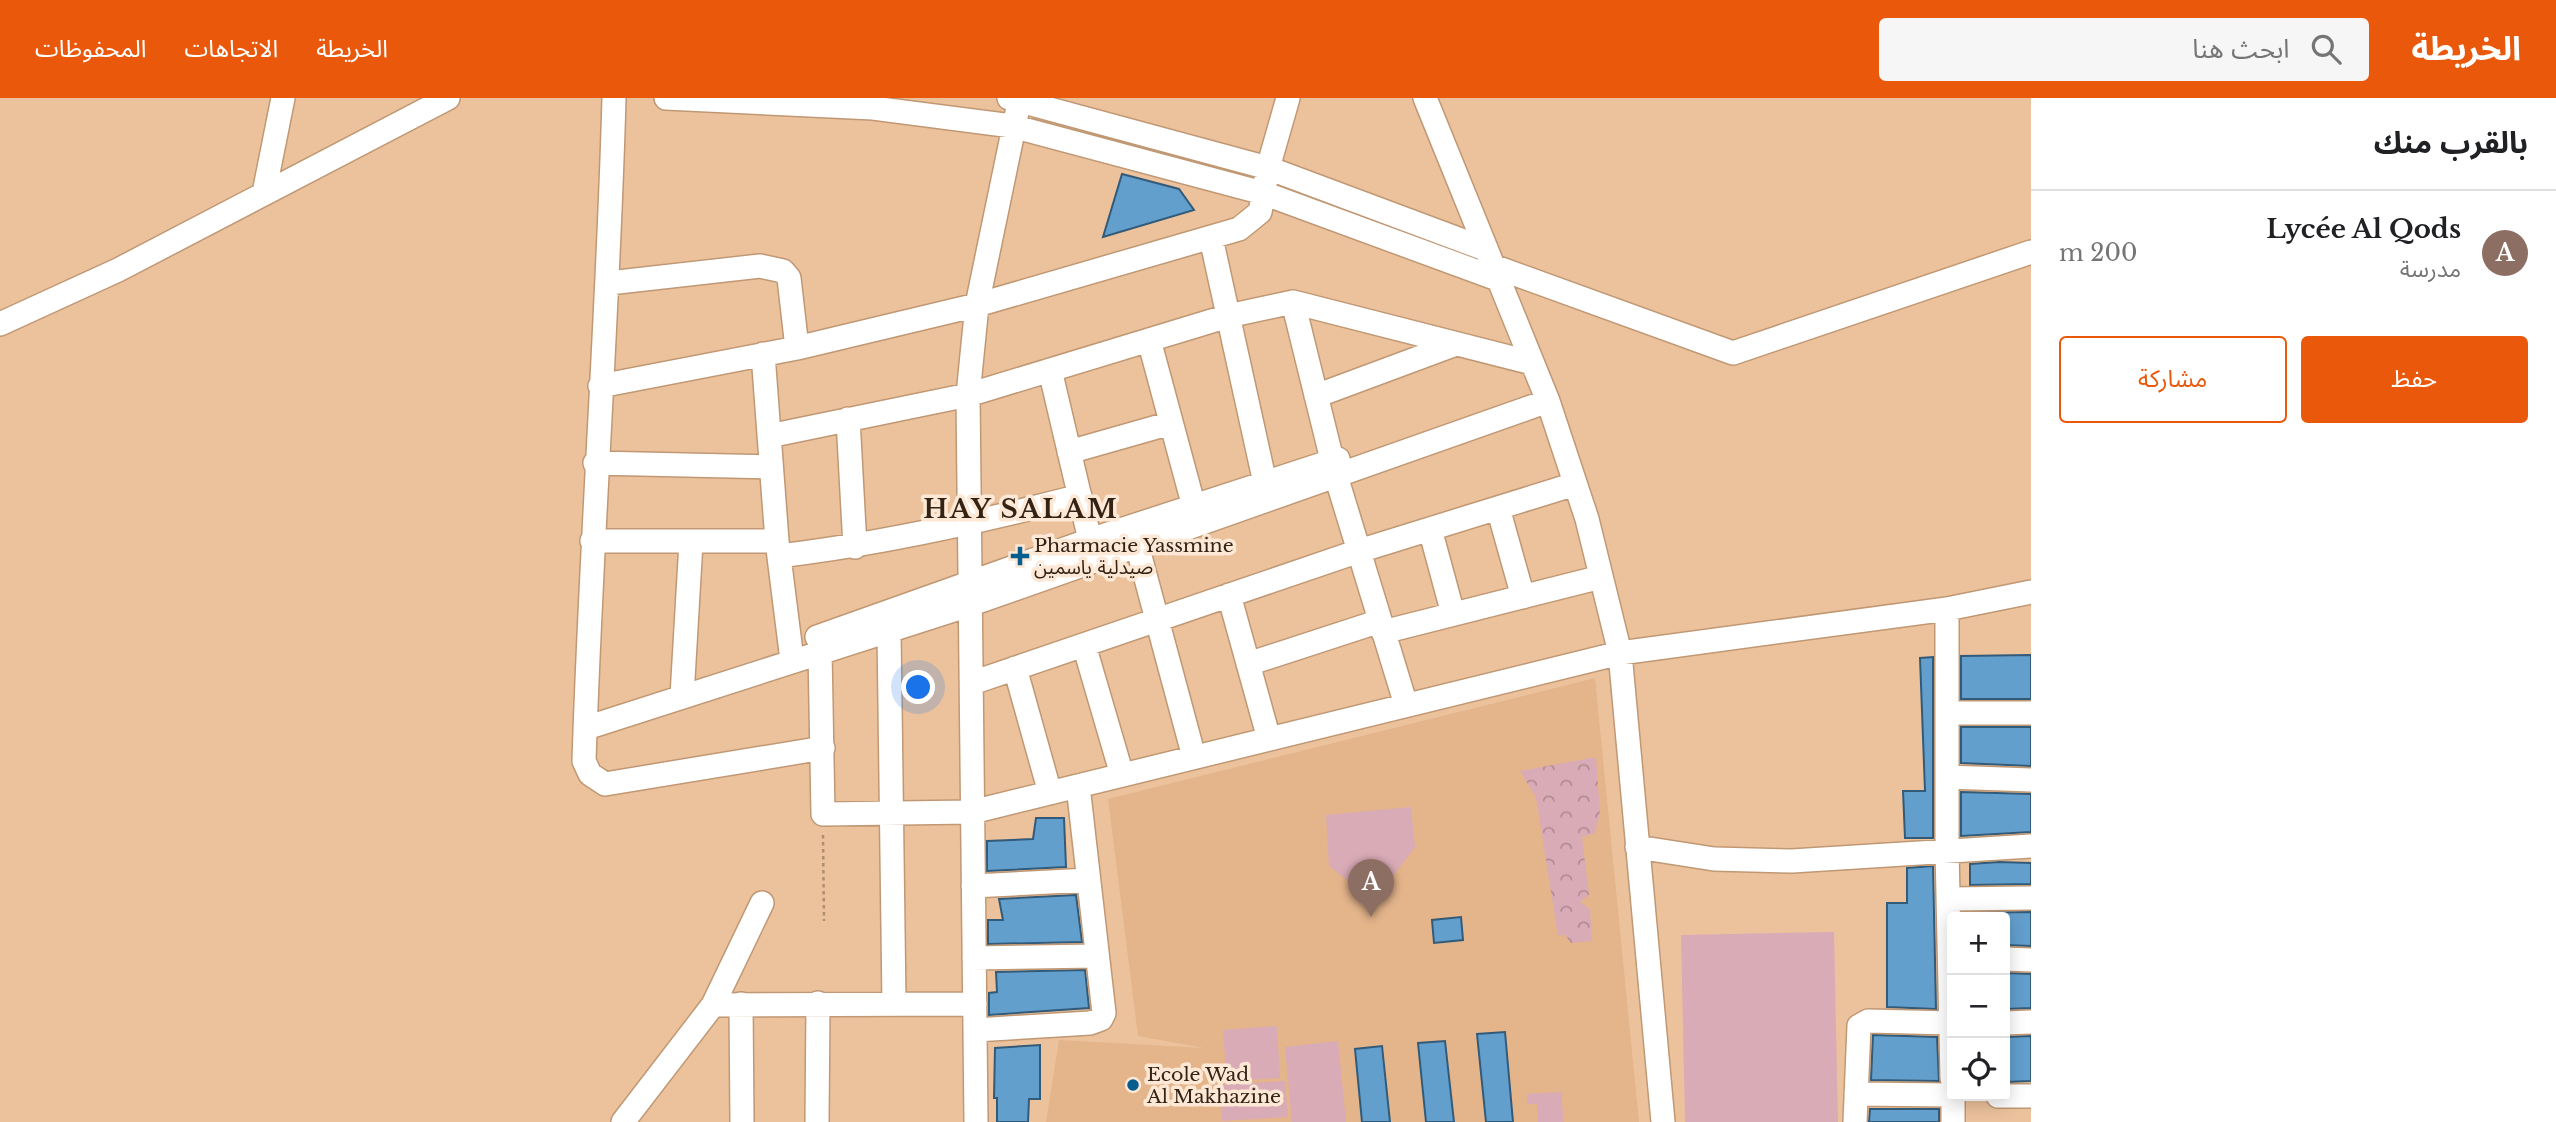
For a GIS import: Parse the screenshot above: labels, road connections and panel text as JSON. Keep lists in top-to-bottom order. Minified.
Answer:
{"districts":["HAY SALAM"],"places":{"health":["Pharmacie Yassmine صيدلية ياسمين"],"other":["Ecole Wad Al Makhazine"]},"page":{"header":"الخريطة","search":"ابحث هنا","nav":["الخريطة","الاتجاهات","المحفوظات"],"heading":"بالقرب منك","list":[{"mark":"A","name":"Lycée Al Qods","note":"مدرسة","value":"200 m"}],"buttons":["حفظ","مشاركة"],"pins":"A","map_buttons":["+","−"]}}
